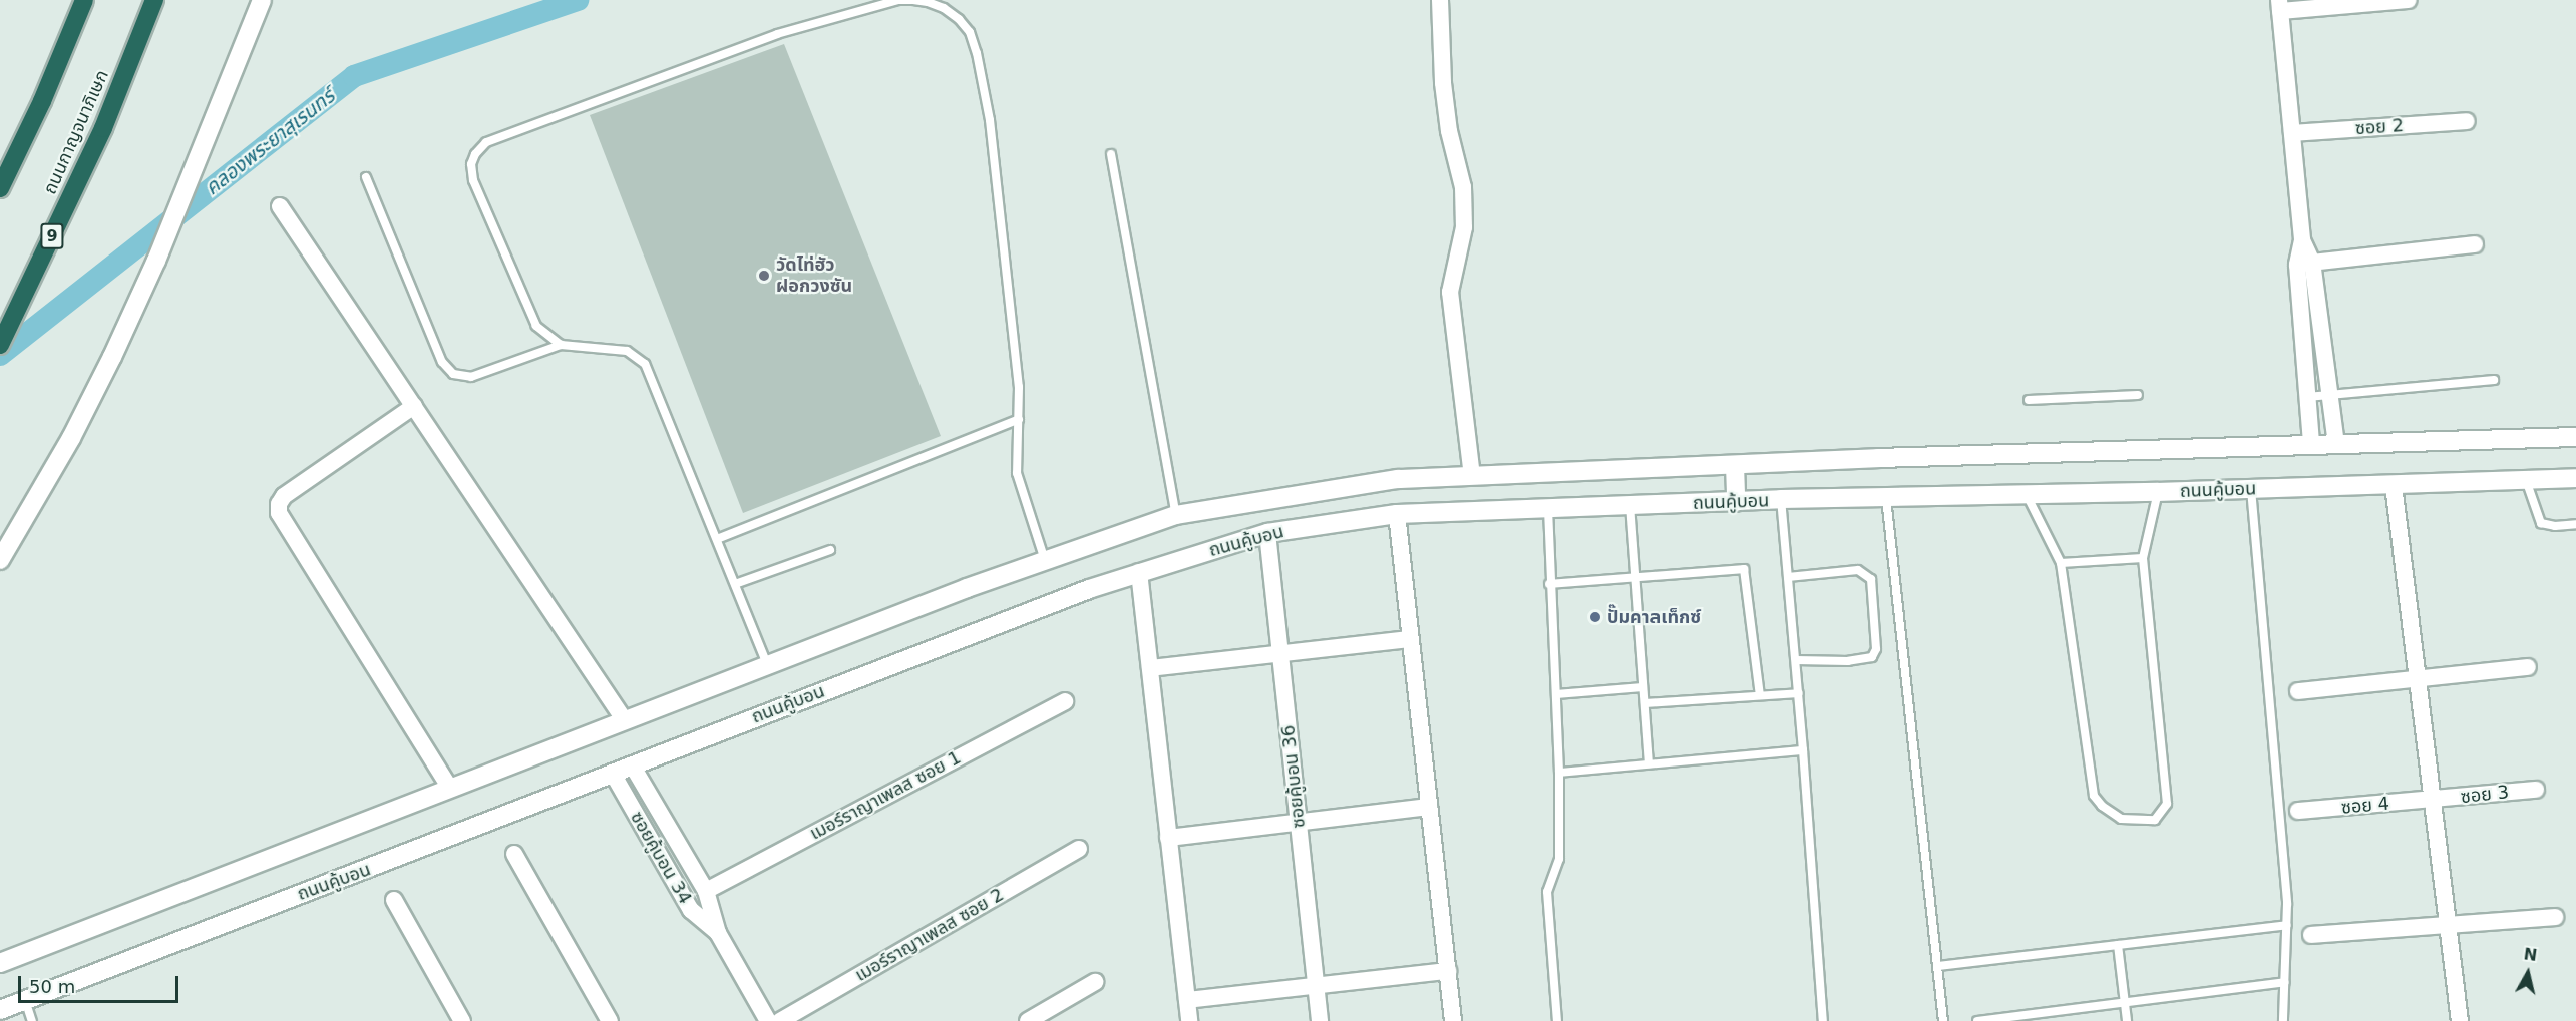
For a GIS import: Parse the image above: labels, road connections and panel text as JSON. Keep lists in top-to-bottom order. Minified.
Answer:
{"streets":{"highway":["ถนนกาญจนาภิเษก","9"],"main road":["ถนนคู้บอน"],"street":["ซอย 2","ซอยคู้บอน 36","ซอย 3","เมอร์ราญาเพลส ซอย 1","ซอย 4","ซอยคู้บอน 34","เมอร์ราญาเพลส ซอย 2"]},"crossings":[["ถนนคู้บอน","ซอยคู้บอน 36"],["ถนนคู้บอน","ซอยคู้บอน 34"],["ซอย 3","ซอย 4"],["เมอร์ราญาเพลส ซอย 1","ซอยคู้บอน 34"]],"water":["คลองพระยาสุเรนทร์"],"places":["วัดไท่ฮัว ฝอกวงซัน","ปั๊มคาลเท็กซ์"],"scale_bar":"50 m","north":"top"}
